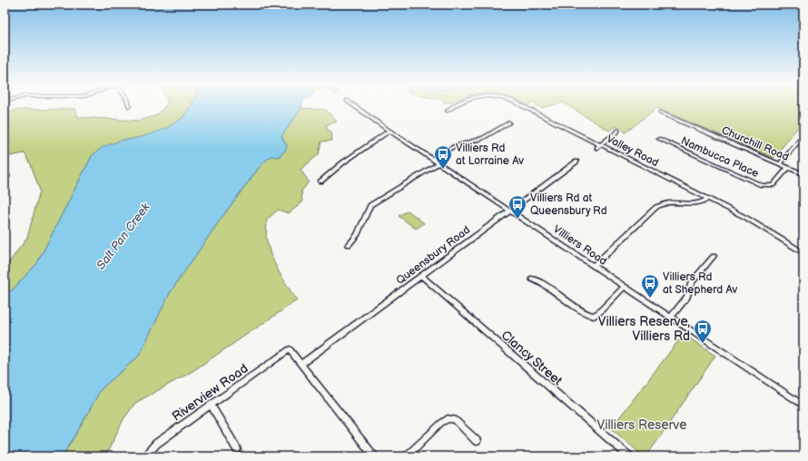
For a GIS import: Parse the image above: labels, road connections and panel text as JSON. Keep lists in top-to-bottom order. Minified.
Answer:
{"streets":{"street":["Churchill Road","Valley Road","Nambucca Place","Villiers Road","Queensbury Road","Clancy Street","Riverview Road"]},"crossings":[["Churchill Road","Nambucca Place"],["Villiers Road","Queensbury Road"],["Queensbury Road","Clancy Street"],["Queensbury Road","Riverview Road"]],"water":["Salt Pan Creek"],"parks":["Villiers Reserve"],"places":{"bus stop":["Villiers Rd at Lorraine Av","Villiers Rd at Queensbury Rd","Villiers Rd at Shepherd Av","Villiers Reserve, Villiers Rd"]}}
